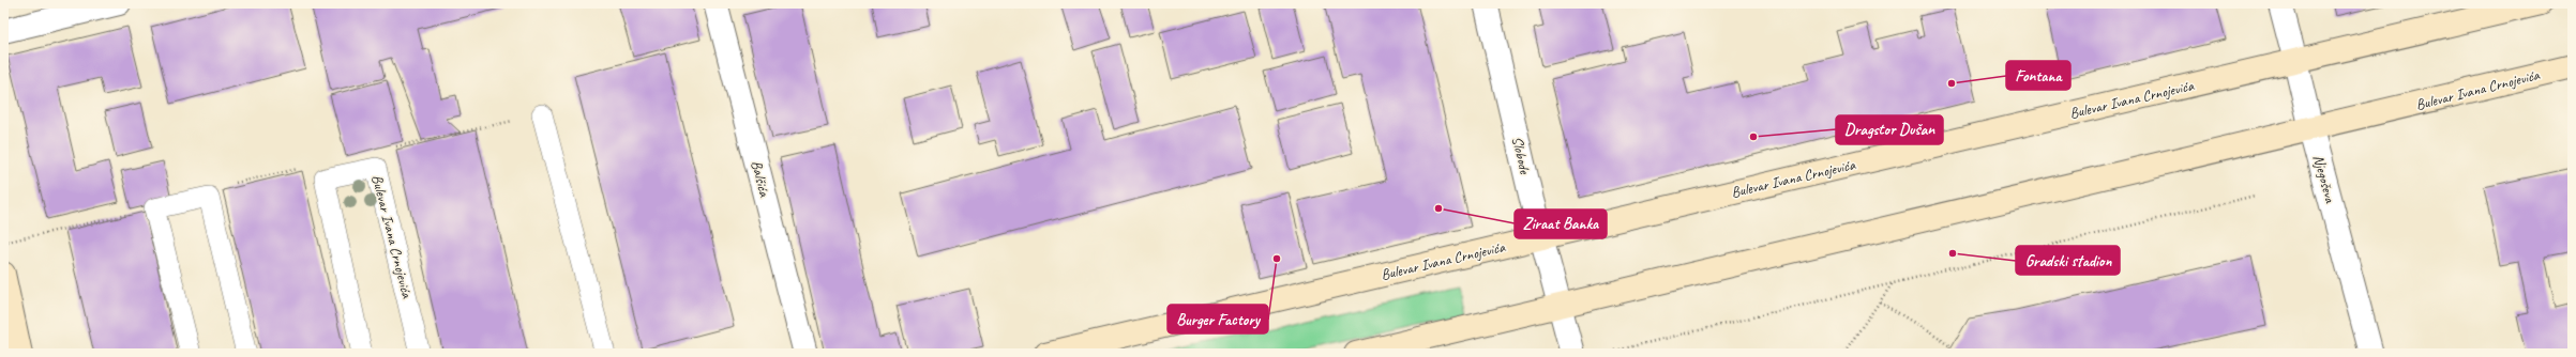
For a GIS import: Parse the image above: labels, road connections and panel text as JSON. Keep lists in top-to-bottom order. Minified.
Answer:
{"streets":{"main road":["Bulevar Ivana Crnojevića"],"street":["Slobode","Balšića","Njegoševa"]},"crossings":[["Bulevar Ivana Crnojevića","Slobode"],["Bulevar Ivana Crnojevića","Njegoševa"]],"places":["Fontana","Dragstor Dušan","Ziraat Banka","Gradski stadion","Burger Factory"]}
